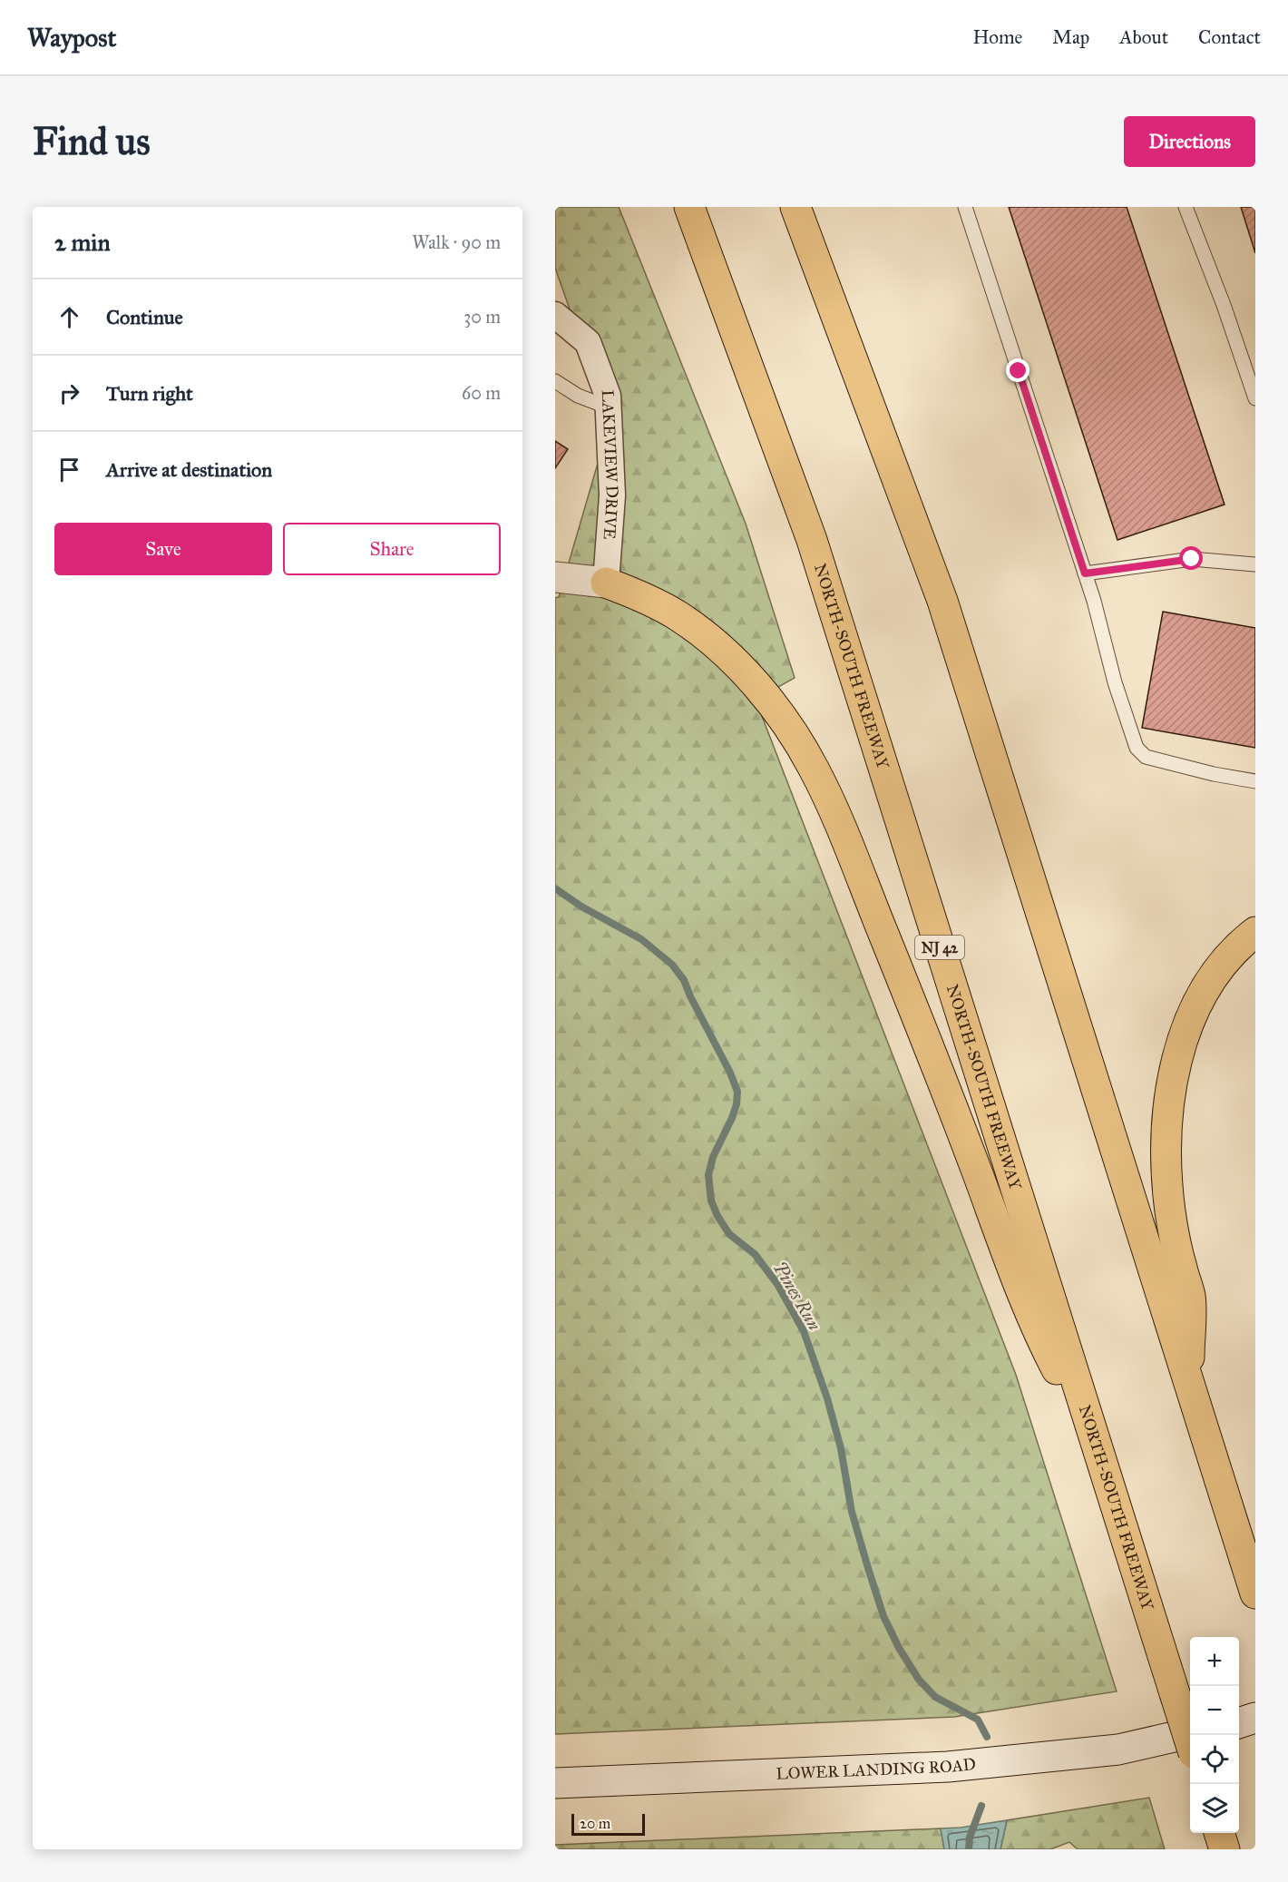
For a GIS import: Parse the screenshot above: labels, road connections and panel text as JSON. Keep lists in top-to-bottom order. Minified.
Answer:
{"streets":{"highway":["NORTH-SOUTH FREEWAY","NJ 42"],"main road":["LOWER LANDING ROAD"],"street":["LAKEVIEW DRIVE"]},"water":["Pines Run"],"scale_bar":"20 m","page":{"header":"Waypost","nav":["Home","Map","About","Contact"],"buttons":["Directions",["Save","Share"]],"title":"Find us","heading":["2 min","Walk · 90 m"],"list":[["Continue","30 m"],["Turn right","60 m"],"Arrive at destination"],"map_buttons":["+","−"],"scale":"20 m"}}
